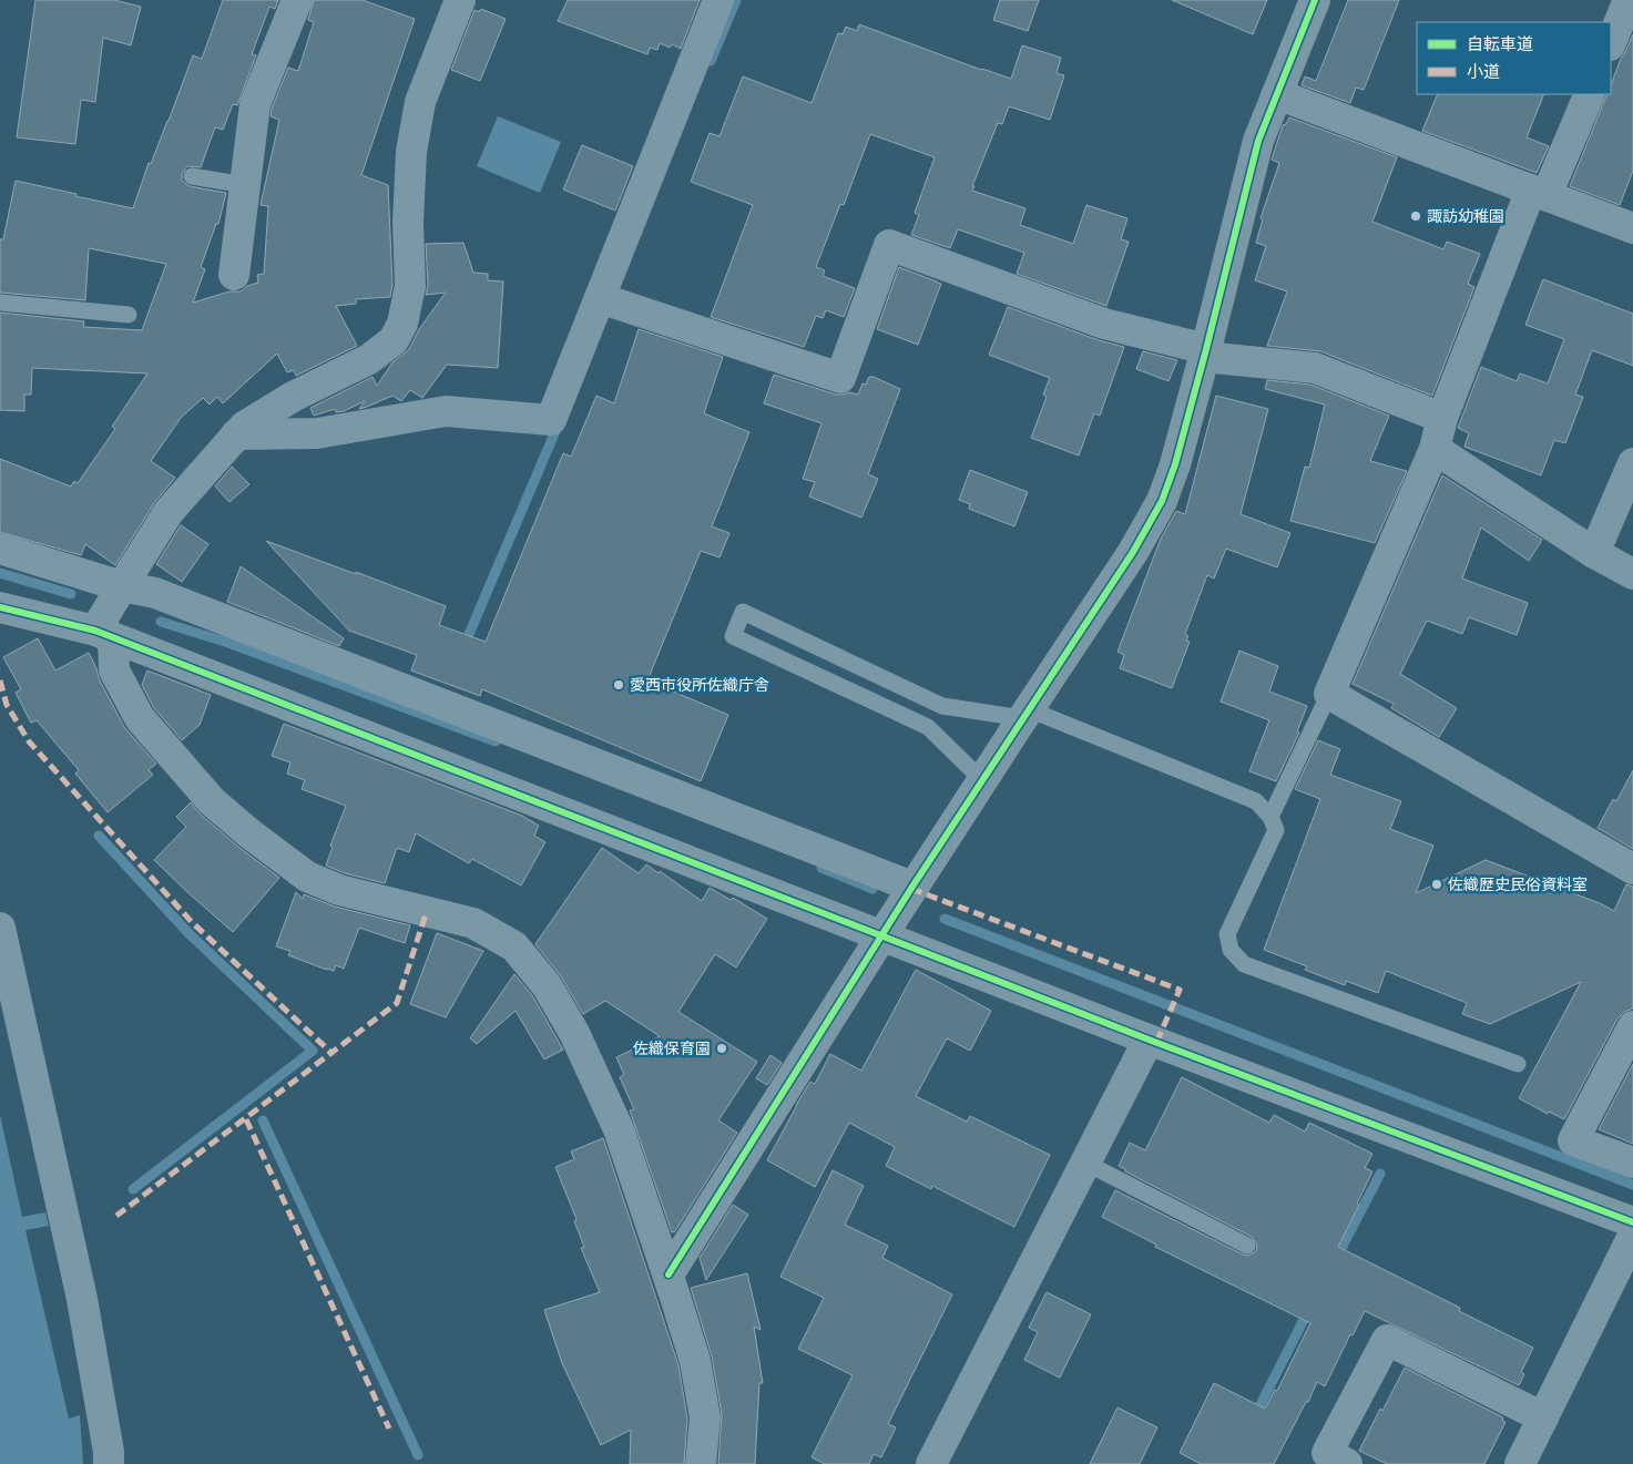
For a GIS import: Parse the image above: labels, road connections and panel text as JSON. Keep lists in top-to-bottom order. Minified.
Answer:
{"places":["諏訪幼稚園","愛西市役所佐織庁舎","佐織歴史民俗資料室","佐織保育園"],"legend":["自転車道","小道"]}
